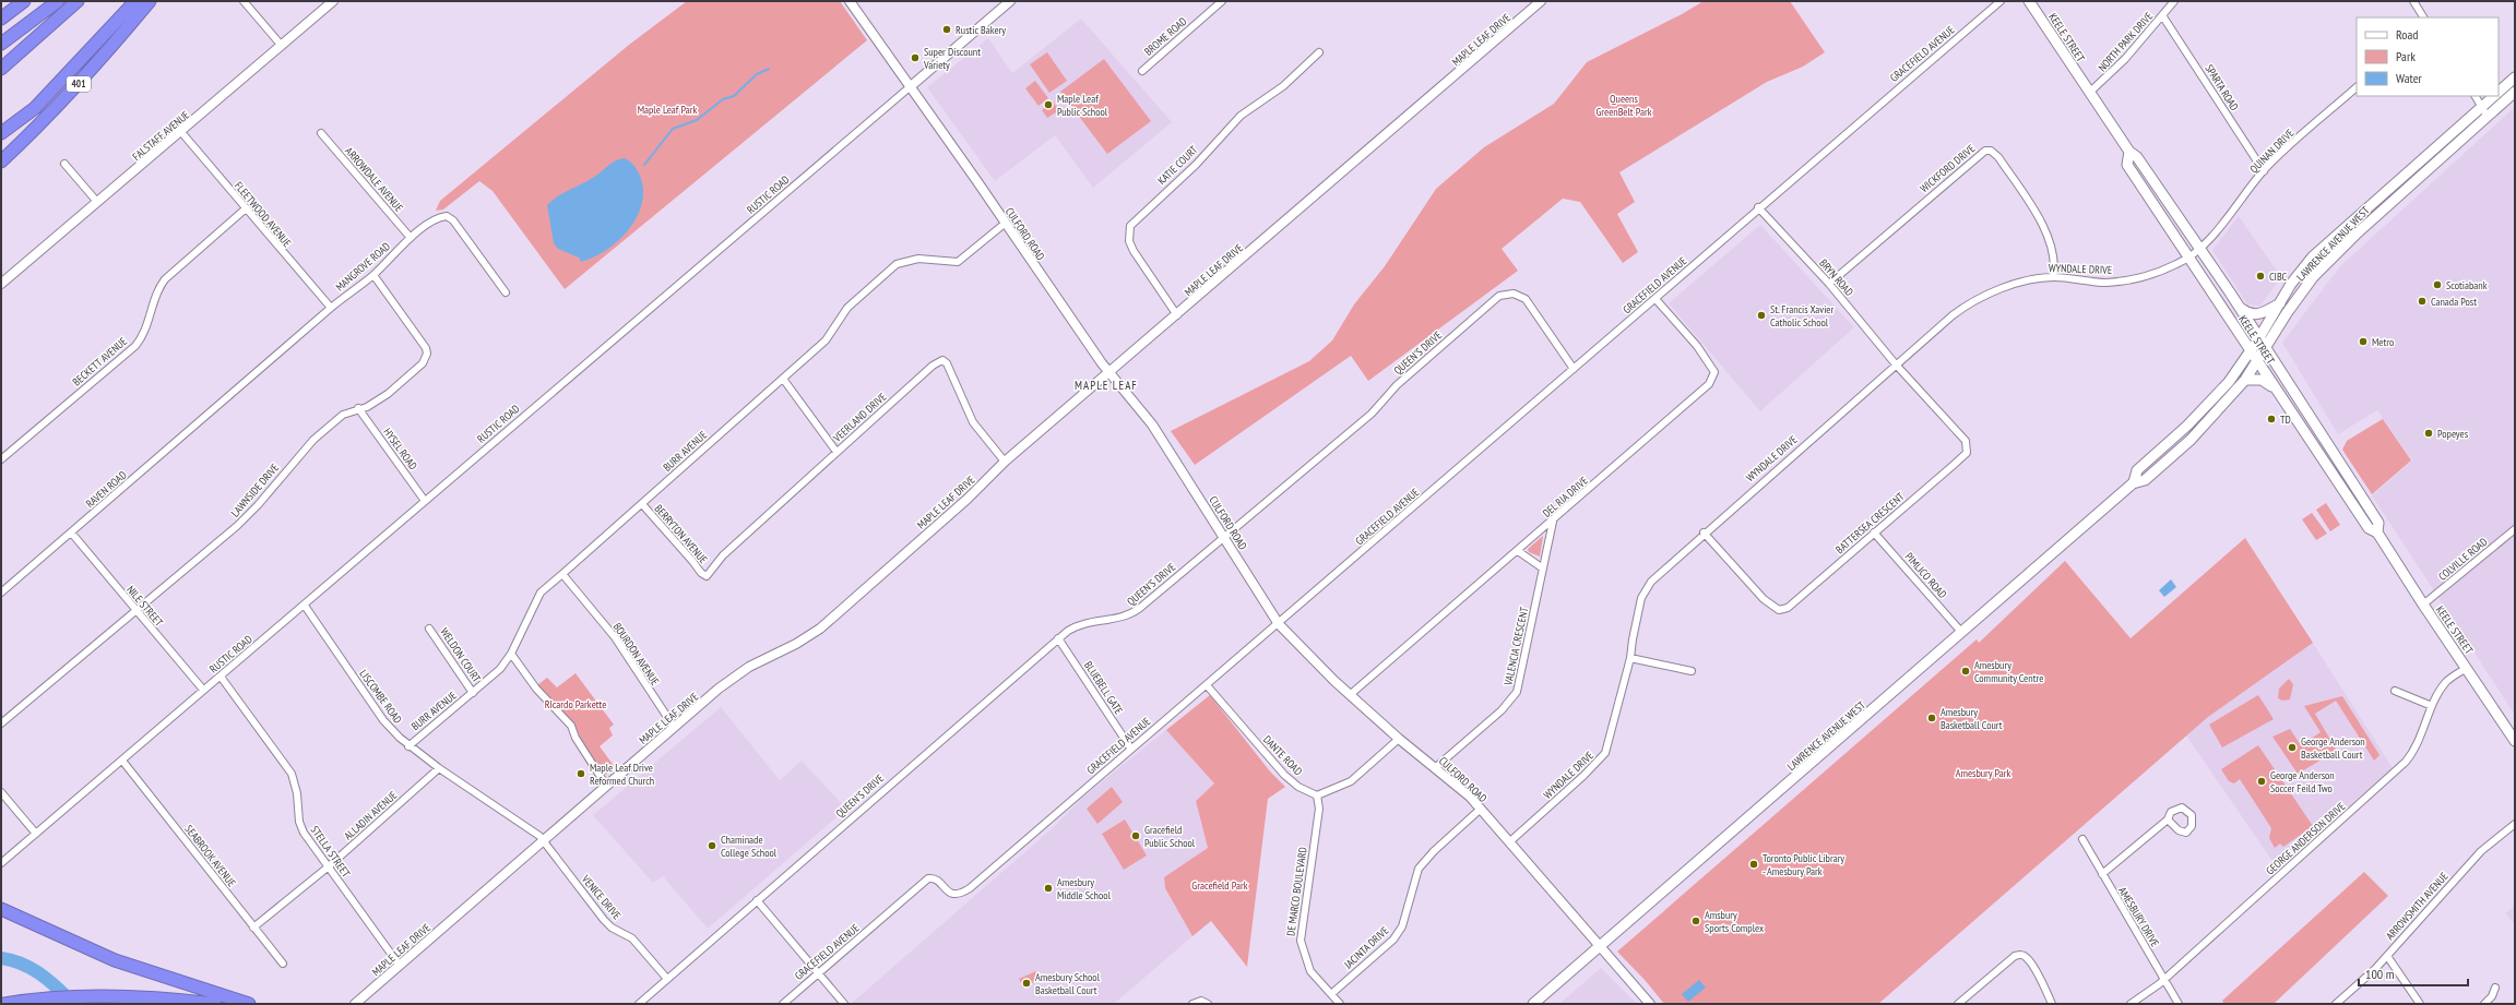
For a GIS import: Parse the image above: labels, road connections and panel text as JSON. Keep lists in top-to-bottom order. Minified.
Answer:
{"streets":{"highway":["401"],"main road":["KEELE STREET","LAWRENCE AVENUE WEST"],"street":["BROME ROAD","MAPLE LEAF DRIVE","NORTH PARK DRIVE","GRACEFIELD AVENUE","SPARTA ROAD","FALSTAFF AVENUE","QUINAN DRIVE","KATIE COURT","WICKFORD DRIVE","ARROWDALE AVENUE","RUSTIC ROAD","FLEETWOOD AVENUE","CULFORD ROAD","MANGROVE ROAD","WYNDALE DRIVE","BRYN ROAD","QUEEN'S DRIVE","BECKETT AVENUE","VEERLAND DRIVE","HYSEL ROAD","BURR AVENUE","RAVEN ROAD","LAWNSIDE DRIVE","DEL RIA DRIVE","BATTERSEA CRESCENT","BERRYTON AVENUE","COLVILLE ROAD","PIMLICO ROAD","NILE STREET","VALENCIA CRESCENT","BOURDON AVENUE","WELDON COURT","BLUEBELL GATE","LISCOMBE ROAD","DANTE ROAD","ALLADIN AVENUE","GEORGE ANDERSON DRIVE","STELLA STREET","SEABROOK AVENUE","DE MARCO BOULEVARD","VENICE DRIVE","ARROWSMITH AVENUE","AMESBURY DRIVE","JACINTA DRIVE"]},"crossings":[["KEELE STREET","NORTH PARK DRIVE"],["KEELE STREET","QUINAN DRIVE"],["KEELE STREET","LAWRENCE AVENUE WEST"],["KEELE STREET","WYNDALE DRIVE"],["KEELE STREET","COLVILLE ROAD"],["KEELE STREET","GEORGE ANDERSON DRIVE"],["MAPLE LEAF DRIVE","KATIE COURT"],["MAPLE LEAF DRIVE","CULFORD ROAD"],["MAPLE LEAF DRIVE","VEERLAND DRIVE"],["MAPLE LEAF DRIVE","BOURDON AVENUE"],["MAPLE LEAF DRIVE","LISCOMBE ROAD"],["MAPLE LEAF DRIVE","STELLA STREET"],["MAPLE LEAF DRIVE","VENICE DRIVE"],["NORTH PARK DRIVE","SPARTA ROAD"],["GRACEFIELD AVENUE","CULFORD ROAD"],["GRACEFIELD AVENUE","BRYN ROAD"],["GRACEFIELD AVENUE","QUEEN'S DRIVE"],["GRACEFIELD AVENUE","DEL RIA DRIVE"],["GRACEFIELD AVENUE","BLUEBELL GATE"],["GRACEFIELD AVENUE","DANTE ROAD"],["SPARTA ROAD","QUINAN DRIVE"],["FALSTAFF AVENUE","FLEETWOOD AVENUE"],["QUINAN DRIVE","WYNDALE DRIVE"],["WICKFORD DRIVE","WYNDALE DRIVE"],["WICKFORD DRIVE","BRYN ROAD"],["ARROWDALE AVENUE","MANGROVE ROAD"],["RUSTIC ROAD","CULFORD ROAD"],["RUSTIC ROAD","HYSEL ROAD"],["RUSTIC ROAD","NILE STREET"],["RUSTIC ROAD","LISCOMBE ROAD"],["RUSTIC ROAD","STELLA STREET"],["RUSTIC ROAD","SEABROOK AVENUE"],["FLEETWOOD AVENUE","MANGROVE ROAD"],["FLEETWOOD AVENUE","BECKETT AVENUE"],["CULFORD ROAD","LAWRENCE AVENUE WEST"],["CULFORD ROAD","WYNDALE DRIVE"],["CULFORD ROAD","QUEEN'S DRIVE"],["CULFORD ROAD","BURR AVENUE"],["CULFORD ROAD","DEL RIA DRIVE"],["CULFORD ROAD","VALENCIA CRESCENT"],["CULFORD ROAD","JACINTA DRIVE"],["LAWRENCE AVENUE WEST","PIMLICO ROAD"],["MANGROVE ROAD","RAVEN ROAD"],["MANGROVE ROAD","LAWNSIDE DRIVE"],["WYNDALE DRIVE","BRYN ROAD"],["WYNDALE DRIVE","BATTERSEA CRESCENT"],["BRYN ROAD","BATTERSEA CRESCENT"],["QUEEN'S DRIVE","BLUEBELL GATE"],["QUEEN'S DRIVE","VENICE DRIVE"],["VEERLAND DRIVE","BERRYTON AVENUE"],["HYSEL ROAD","LAWNSIDE DRIVE"],["BURR AVENUE","BERRYTON AVENUE"],["BURR AVENUE","BOURDON AVENUE"],["BURR AVENUE","WELDON COURT"],["BURR AVENUE","LISCOMBE ROAD"],["RAVEN ROAD","NILE STREET"],["LAWNSIDE DRIVE","NILE STREET"],["DEL RIA DRIVE","VALENCIA CRESCENT"],["BATTERSEA CRESCENT","PIMLICO ROAD"],["LISCOMBE ROAD","ALLADIN AVENUE"],["LISCOMBE ROAD","VENICE DRIVE"],["DANTE ROAD","DE MARCO BOULEVARD"],["ALLADIN AVENUE","STELLA STREET"],["ALLADIN AVENUE","SEABROOK AVENUE"],["GEORGE ANDERSON DRIVE","AMESBURY DRIVE"],["DE MARCO BOULEVARD","JACINTA DRIVE"]],"districts":["MAPLE LEAF"],"parks":["Queens GreenBelt Park","Maple Leaf Park","RIcardo Parkette","Amesbury Park","Gracefield Park"],"places":["Rustic Bakery","Super Discount Variety","Maple Leaf Public School","CIBC","Scotiabank","Canada Post","St. Francis Xavier Catholic School","Metro","TD","Popeyes","Amesbury Community Centre","Amesbury Basketball Court","George Anderson Basketball Court","Maple Leaf Drive Reformed Church","George Anderson Soccer Feild Two","Gracefield Public School","Chaminade College School","Toronto Public Library - Amesbury Park","Amesbury Middle School","Amsbury Sports Complex","Amesbury School Basketball Court"],"legend":["Road","Park","Water"],"scale_bar":"100 m"}
